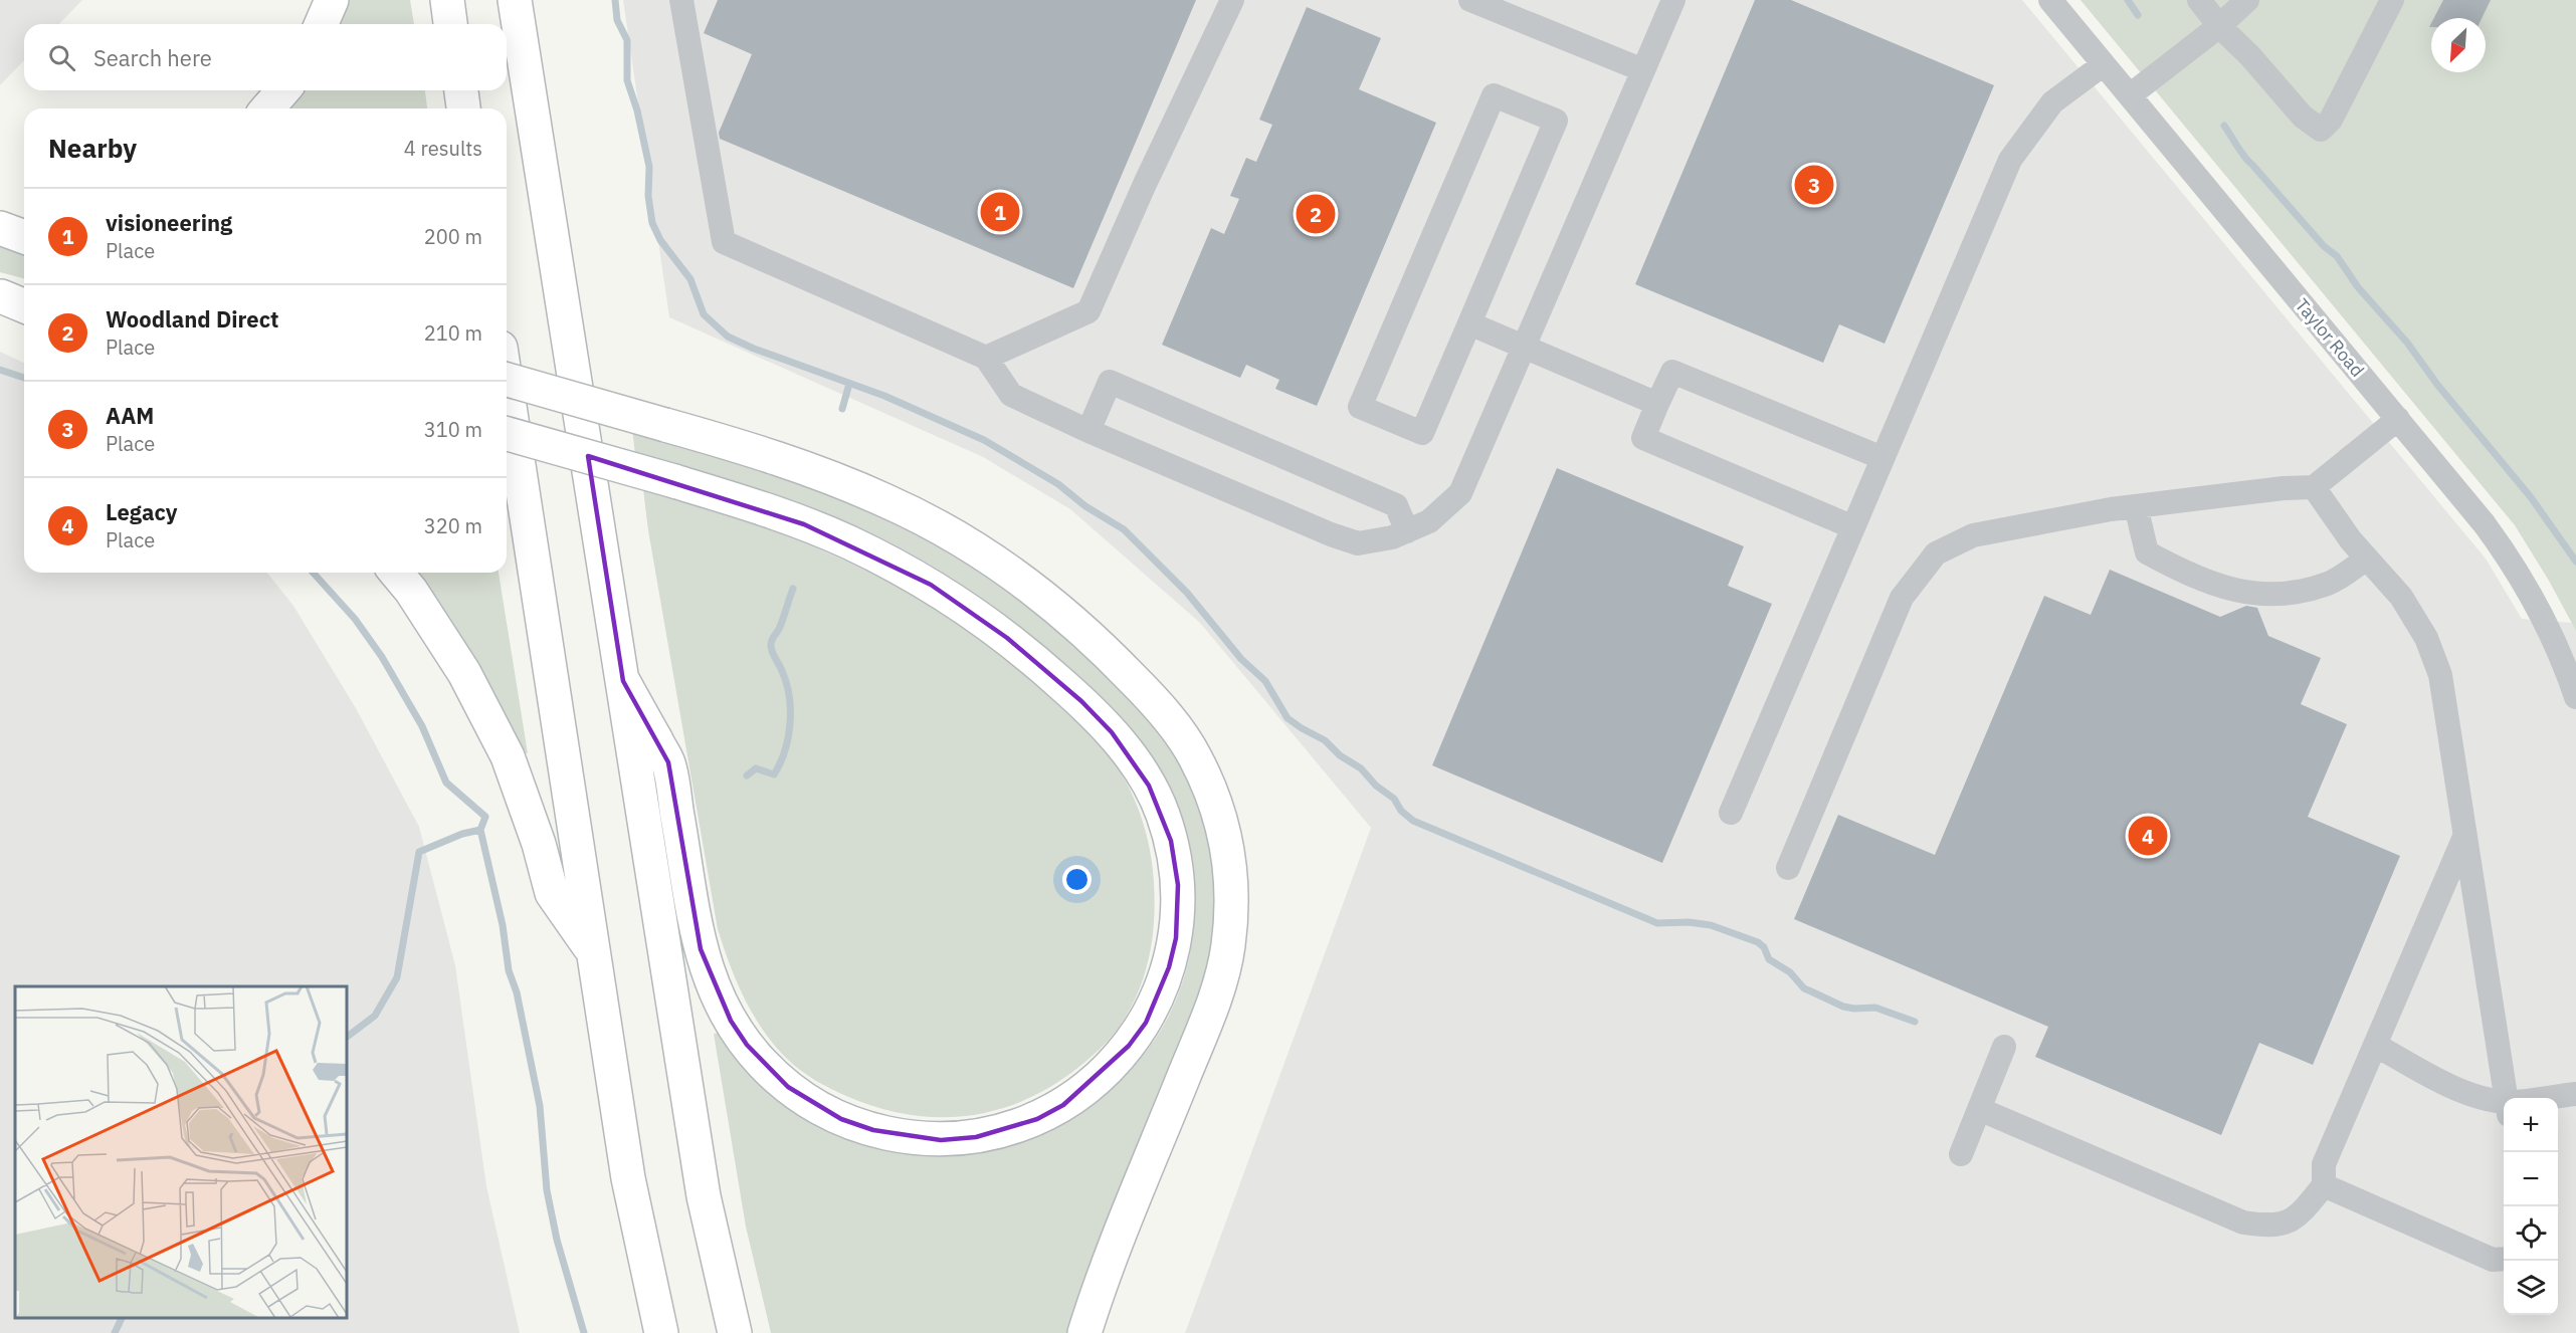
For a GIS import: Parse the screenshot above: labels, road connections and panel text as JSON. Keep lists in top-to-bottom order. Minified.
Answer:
{"streets":{"street":["Taylor Road"]},"north":"bottom left","page":{"search":"Search here","heading":["Nearby","4 results"],"pins":["3","1","2","4"],"list":[{"mark":"1","name":"visioneering","note":"Place","value":"200 m"},{"mark":"2","name":"Woodland Direct","note":"Place","value":"210 m"},{"mark":"3","name":"AAM","note":"Place","value":"310 m"},{"mark":"4","name":"Legacy","note":"Place","value":"320 m"}],"map_buttons":["+","−"]}}
